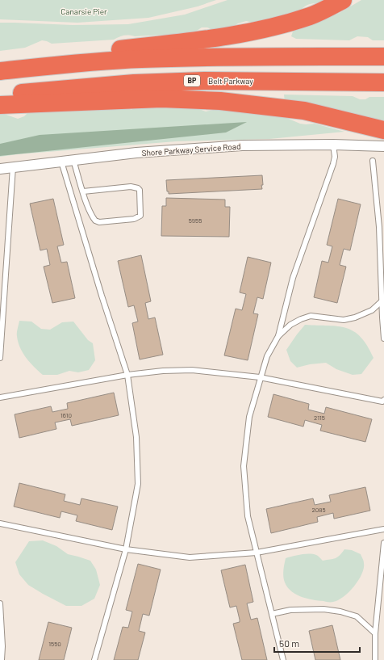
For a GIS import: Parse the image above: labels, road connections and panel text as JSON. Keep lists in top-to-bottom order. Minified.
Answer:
{"streets":{"highway":["BP","Belt Parkway"],"street":["Shore Parkway Service Road"]},"parks":["Canarsie Pier"],"house_numbers":["5955","1610","2115","2085","1550"],"scale_bar":"50 m"}
